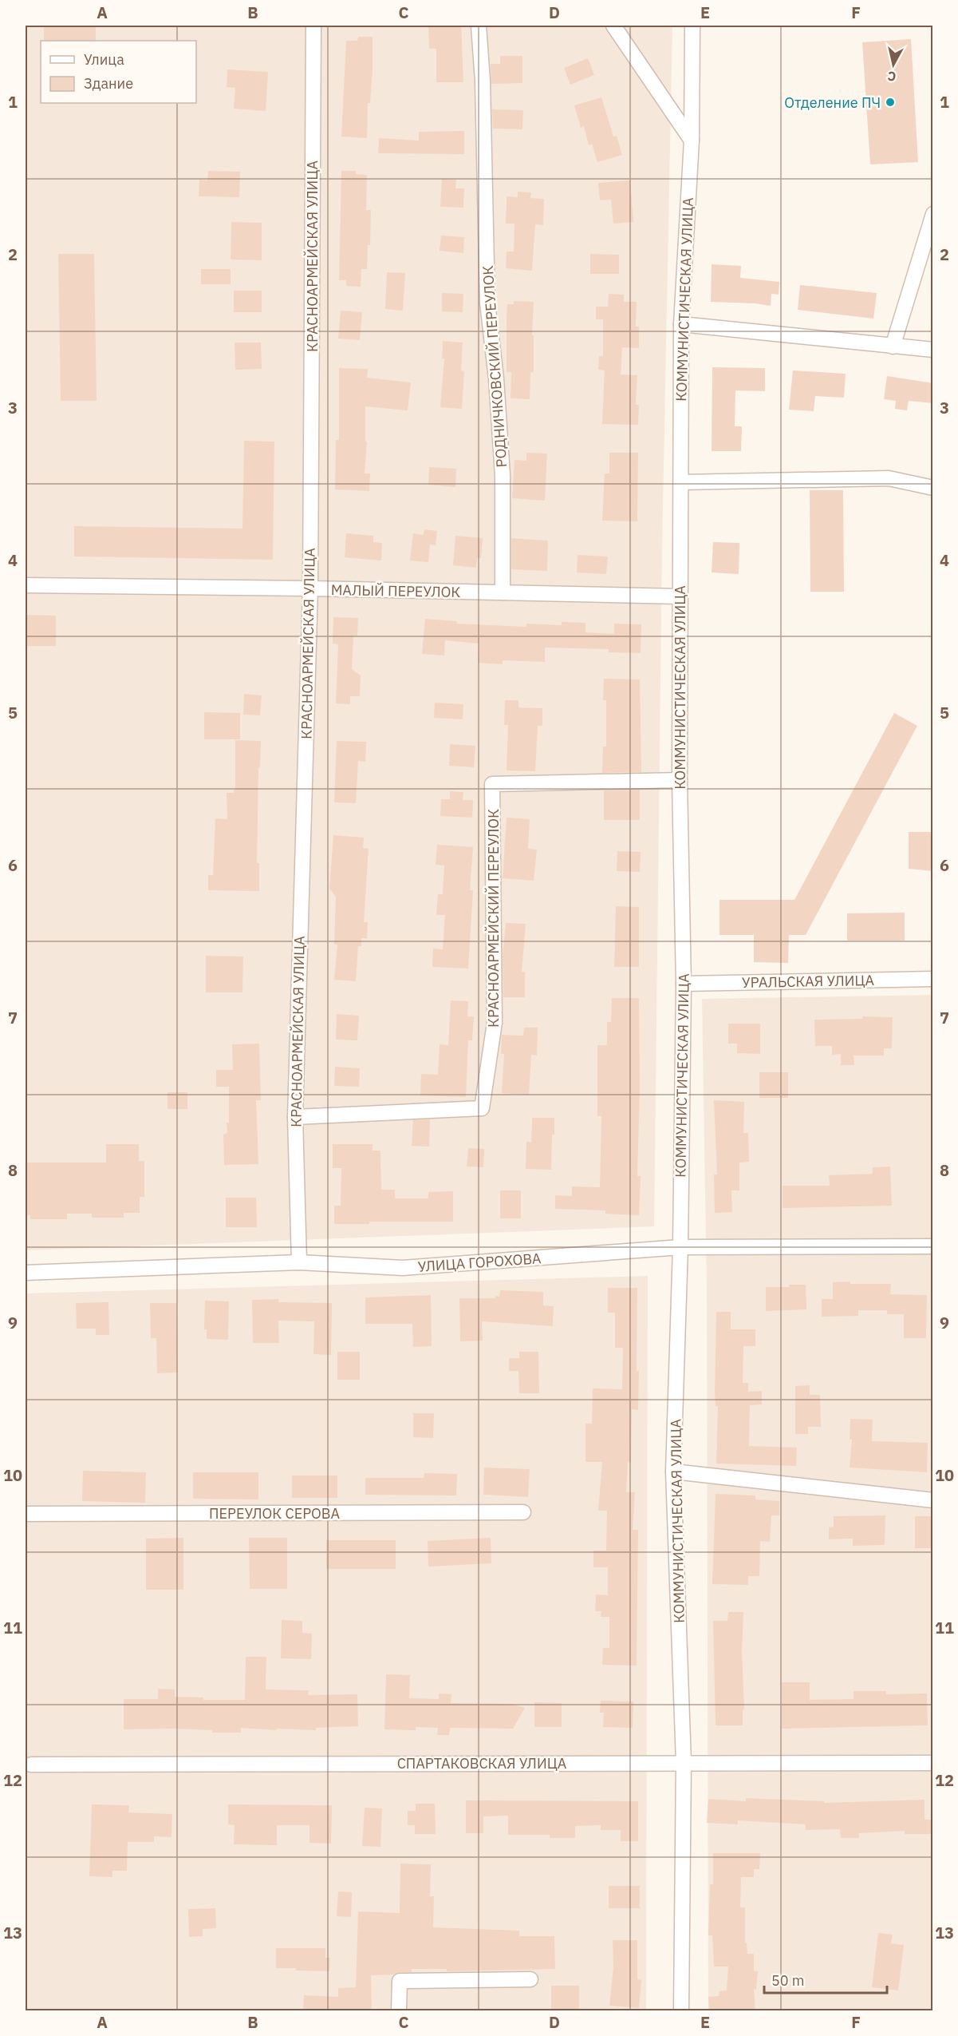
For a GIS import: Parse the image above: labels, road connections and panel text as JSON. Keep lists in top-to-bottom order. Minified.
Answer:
{"streets":{"street":["КРАСНОАРМЕЙСКАЯ УЛИЦА","КОММУНИСТИЧЕСКАЯ УЛИЦА","РОДНИЧКОВСКИЙ ПЕРЕУЛОК","МАЛЫЙ ПЕРЕУЛОК","КРАСНОАРМЕЙСКИЙ ПЕРЕУЛОК","УРАЛЬСКАЯ УЛИЦА","УЛИЦА ГОРОХОВА","ПЕРЕУЛОК СЕРОВА","СПАРТАКОВСКАЯ УЛИЦА"]},"crossings":[["КРАСНОАРМЕЙСКАЯ УЛИЦА","МАЛЫЙ ПЕРЕУЛОК"],["КРАСНОАРМЕЙСКАЯ УЛИЦА","КРАСНОАРМЕЙСКИЙ ПЕРЕУЛОК"],["КРАСНОАРМЕЙСКАЯ УЛИЦА","УЛИЦА ГОРОХОВА"],["КОММУНИСТИЧЕСКАЯ УЛИЦА","МАЛЫЙ ПЕРЕУЛОК"],["КОММУНИСТИЧЕСКАЯ УЛИЦА","КРАСНОАРМЕЙСКИЙ ПЕРЕУЛОК"],["КОММУНИСТИЧЕСКАЯ УЛИЦА","УРАЛЬСКАЯ УЛИЦА"],["КОММУНИСТИЧЕСКАЯ УЛИЦА","УЛИЦА ГОРОХОВА"],["КОММУНИСТИЧЕСКАЯ УЛИЦА","СПАРТАКОВСКАЯ УЛИЦА"],["РОДНИЧКОВСКИЙ ПЕРЕУЛОК","МАЛЫЙ ПЕРЕУЛОК"]],"places":["Отделение ПЧ"],"legend":["Улица","Здание"],"scale_bar":"50 m","north":"bottom","grid":{"columns":["A","B","C","D","E","F"],"rows":["1","2","3","4","5","6","7","8","9","10","11","12","13"]}}
